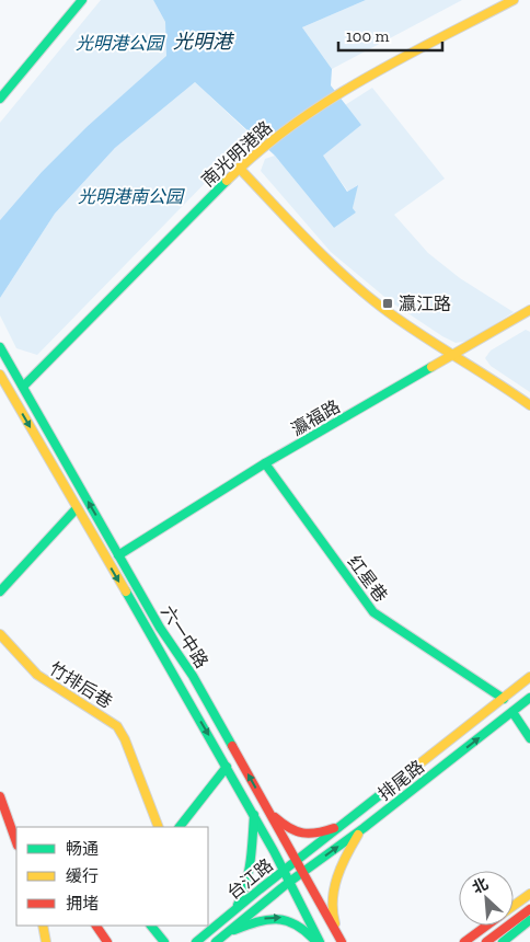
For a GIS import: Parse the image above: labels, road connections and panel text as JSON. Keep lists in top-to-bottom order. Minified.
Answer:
{"streets":{"main road":["南光明港路","瀛福路","红星巷","六一中路","竹排后巷","排尾路","台江路"]},"crossings":[["南光明港路","六一中路"],["瀛福路","红星巷"],["瀛福路","六一中路"],["红星巷","排尾路"],["六一中路","排尾路"],["六一中路","台江路"],["排尾路","台江路"]],"water":["光明港"],"parks":["光明港公园","光明港南公园"],"places":{"transit":["瀛江路"]},"legend":["畅通","缓行","拥堵"],"scale_bar":"100 m","north":"top left"}
